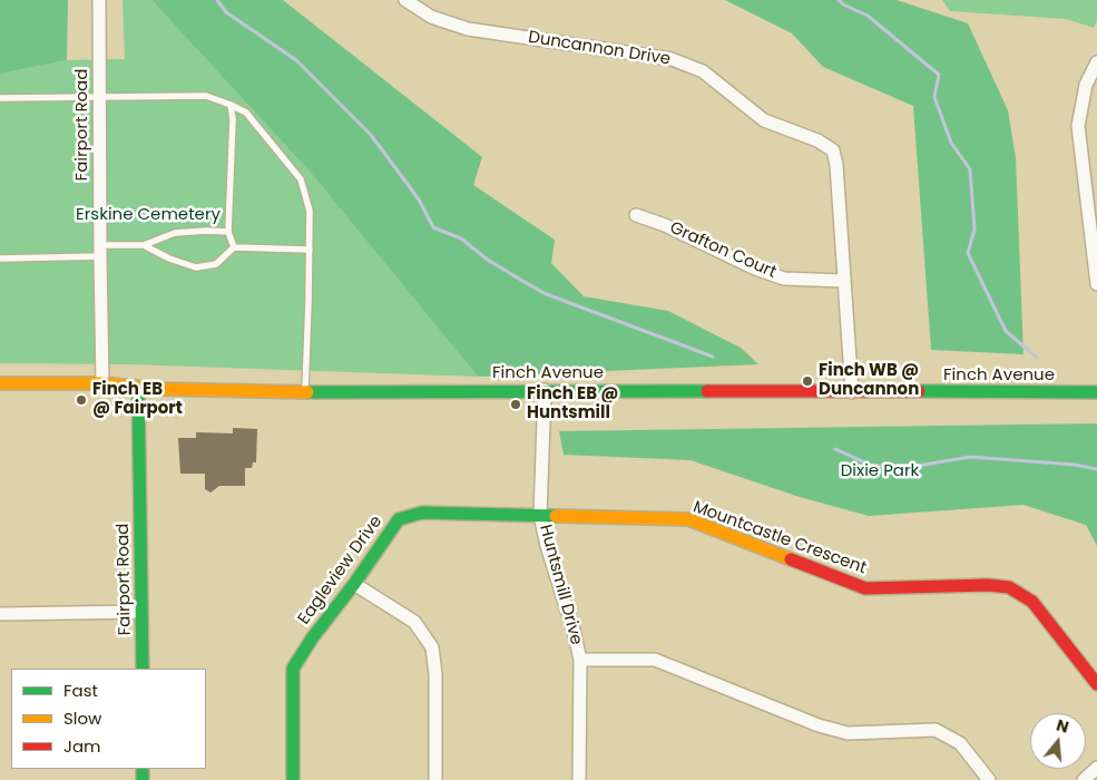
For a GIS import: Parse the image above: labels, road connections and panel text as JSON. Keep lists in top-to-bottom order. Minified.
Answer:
{"streets":{"street":["Duncannon Drive","Fairport Road","Grafton Court","Finch Avenue","Mountcastle Crescent","Eagleview Drive","Huntsmill Drive"]},"crossings":[["Duncannon Drive","Grafton Court"],["Duncannon Drive","Finch Avenue"],["Fairport Road","Finch Avenue"],["Finch Avenue","Huntsmill Drive"],["Mountcastle Crescent","Eagleview Drive"],["Mountcastle Crescent","Huntsmill Drive"],["Eagleview Drive","Huntsmill Drive"]],"parks":["Erskine Cemetery","Dixie Park"],"places":["Finch WB @ Duncannon","Finch EB @ Fairport","Finch EB @ Huntsmill"],"legend":["Fast","Slow","Jam"],"north":"top"}
